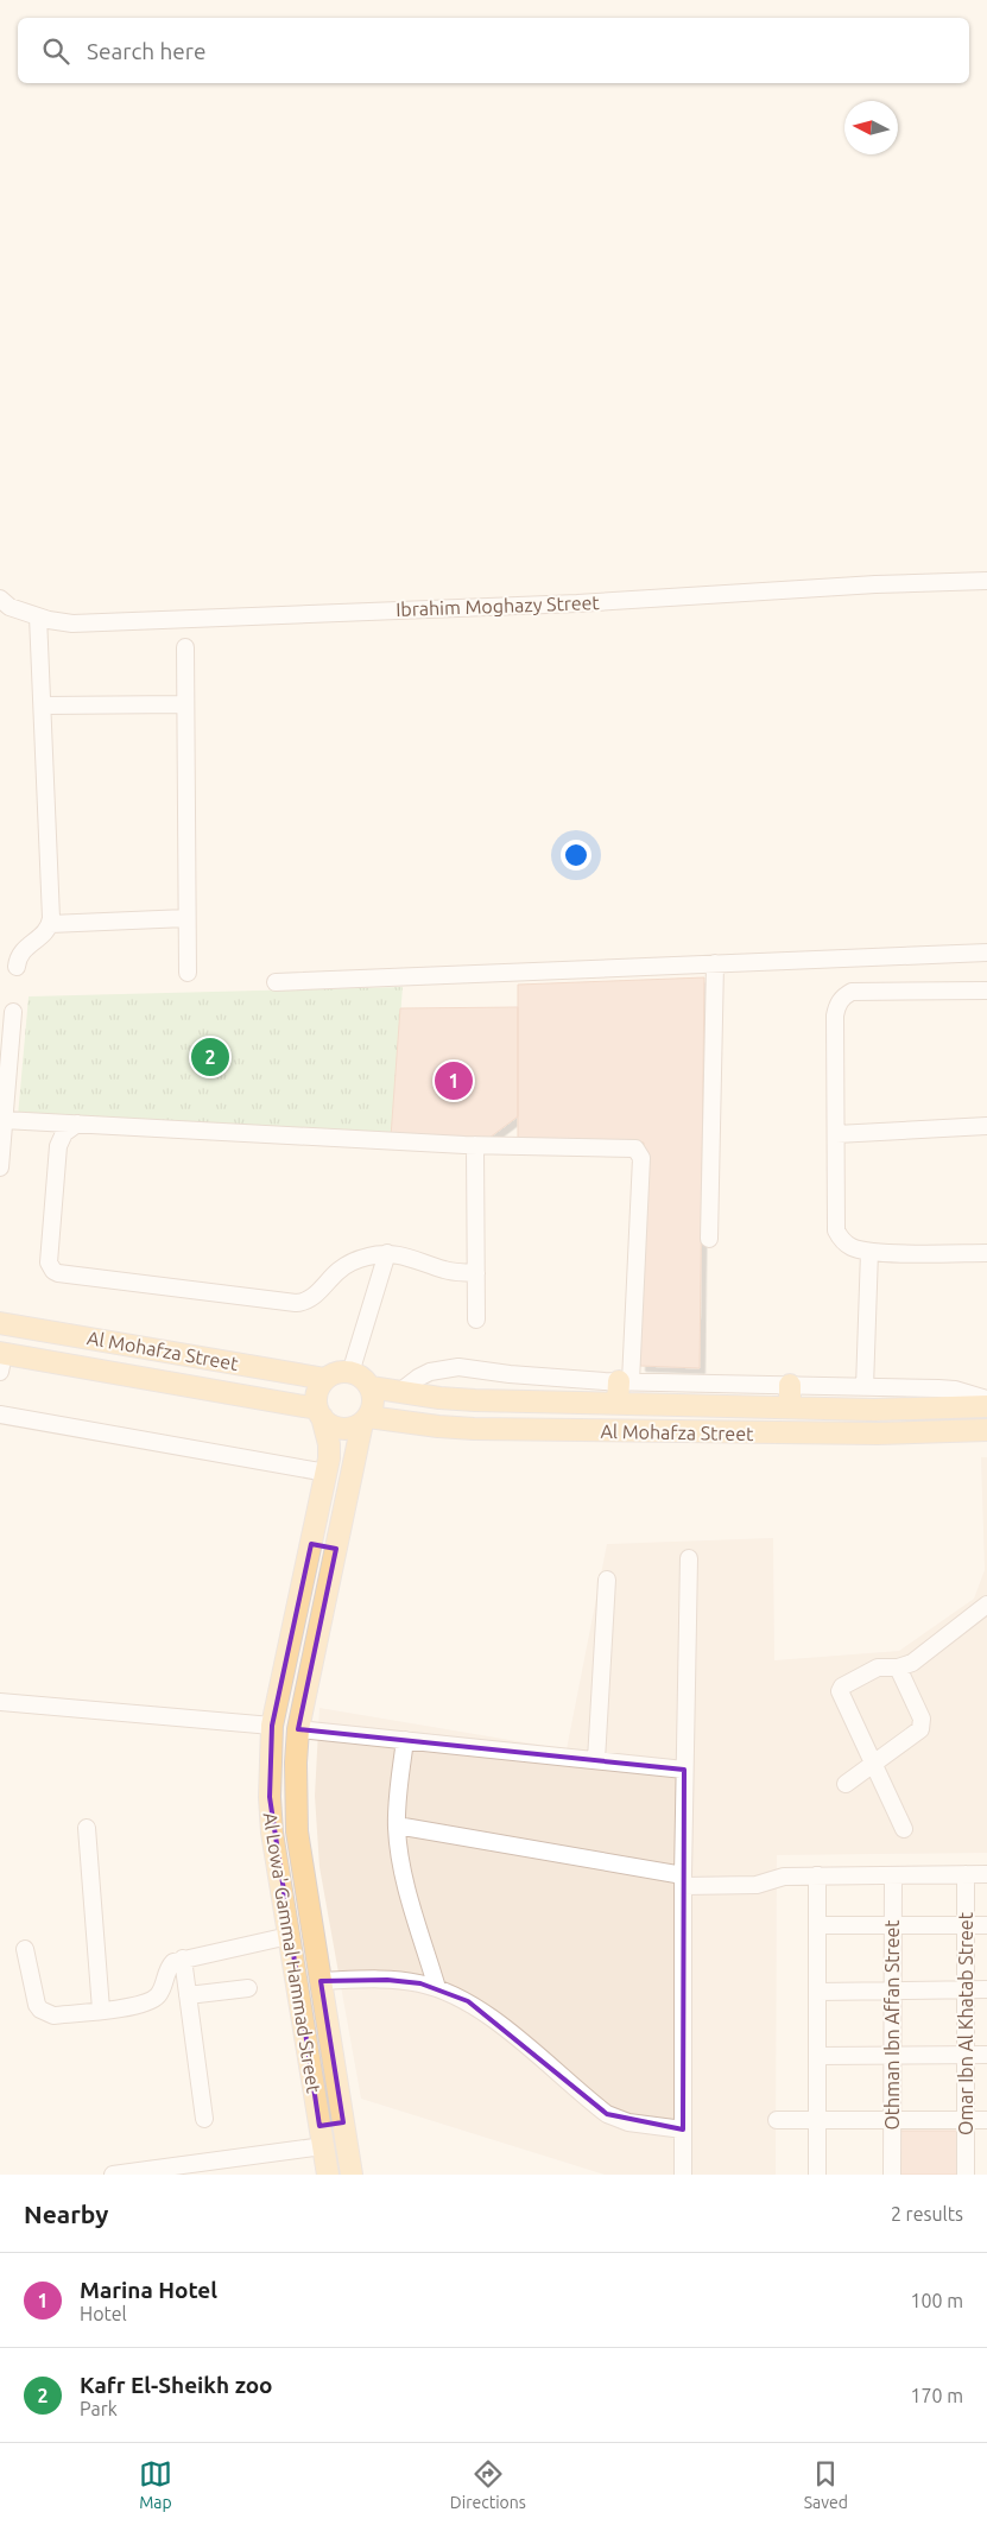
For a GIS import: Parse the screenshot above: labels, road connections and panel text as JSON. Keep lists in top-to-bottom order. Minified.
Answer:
{"streets":{"main road":["Al Mohafza Street","Al Lowa' Gammal Hammad Street"],"street":["Ibrahim Moghazy Street","Omar Ibn Al Khatab Street","Othman Ibn Affan Street"]},"crossings":[["Al Mohafza Street","Al Lowa' Gammal Hammad Street"]],"north":"left","page":{"search":"Search here","pins":["2","1"],"heading":["Nearby","2 results"],"list":[{"mark":"1","name":"Marina Hotel","note":"Hotel","value":"100 m"},{"mark":"2","name":"Kafr El-Sheikh zoo","note":"Park","value":"170 m"}],"nav":["Map","Directions","Saved"]}}
